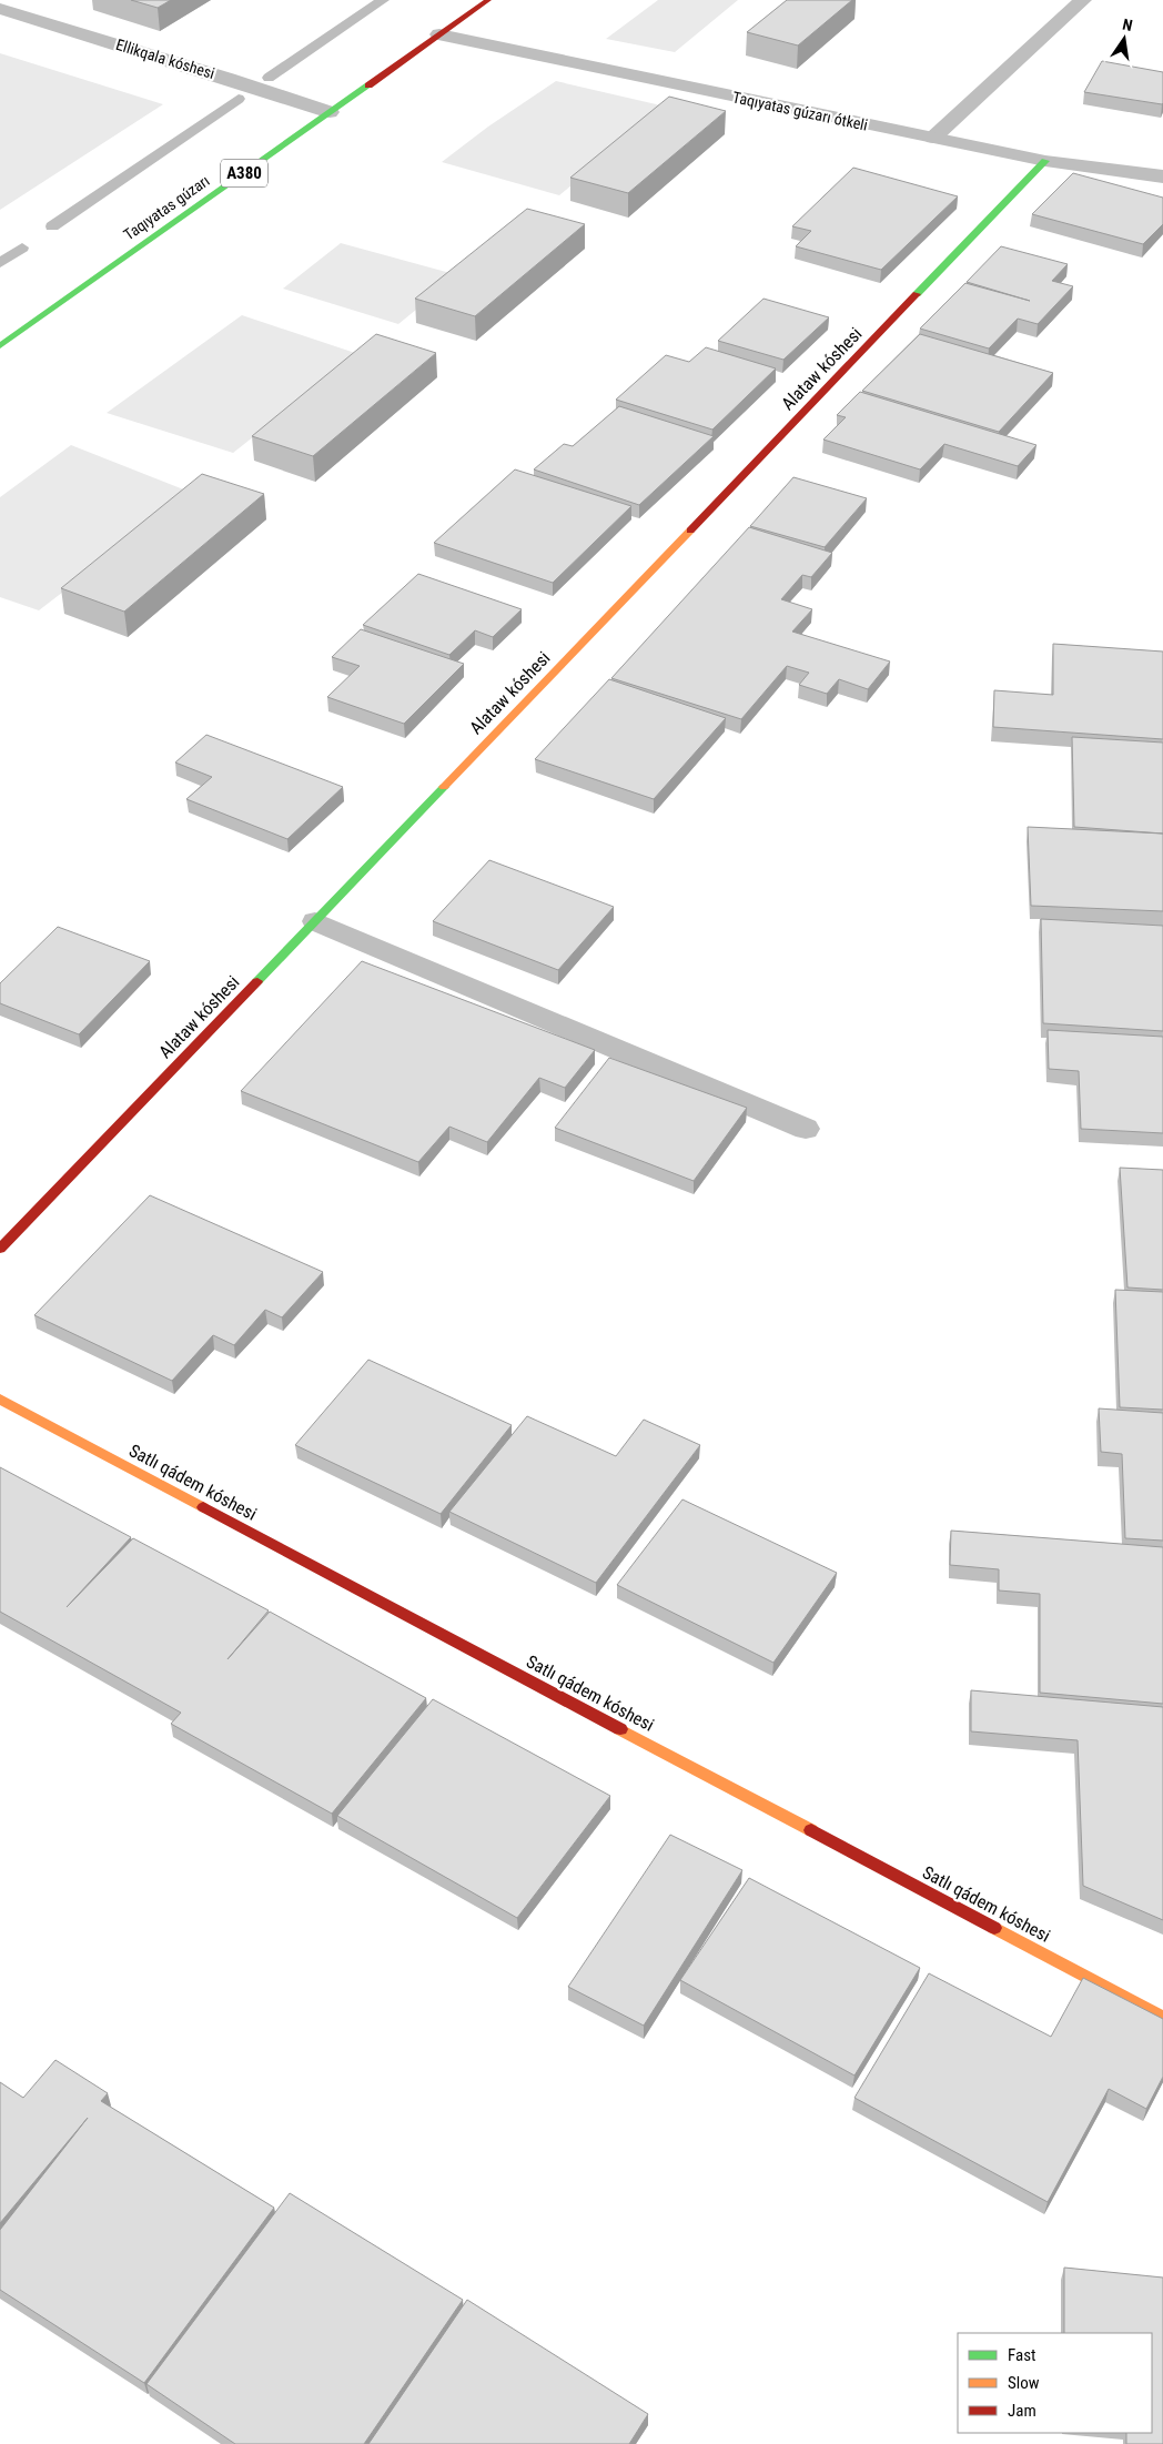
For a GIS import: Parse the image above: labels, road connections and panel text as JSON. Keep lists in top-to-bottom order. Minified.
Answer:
{"streets":{"main road":["A380","Taqıyatas gúzarı","Alataw kóshesi","Satlı qádem kóshesi"],"street":["Ellikqala kóshesi","Taqıyatas gúzarı ótkeli"]},"crossings":[["Ellikqala kóshesi","Taqıyatas gúzarı"],["Taqıyatas gúzarı ótkeli","Taqıyatas gúzarı"],["Taqıyatas gúzarı ótkeli","Alataw kóshesi"]],"legend":["Fast","Slow","Jam"],"north":"top"}
